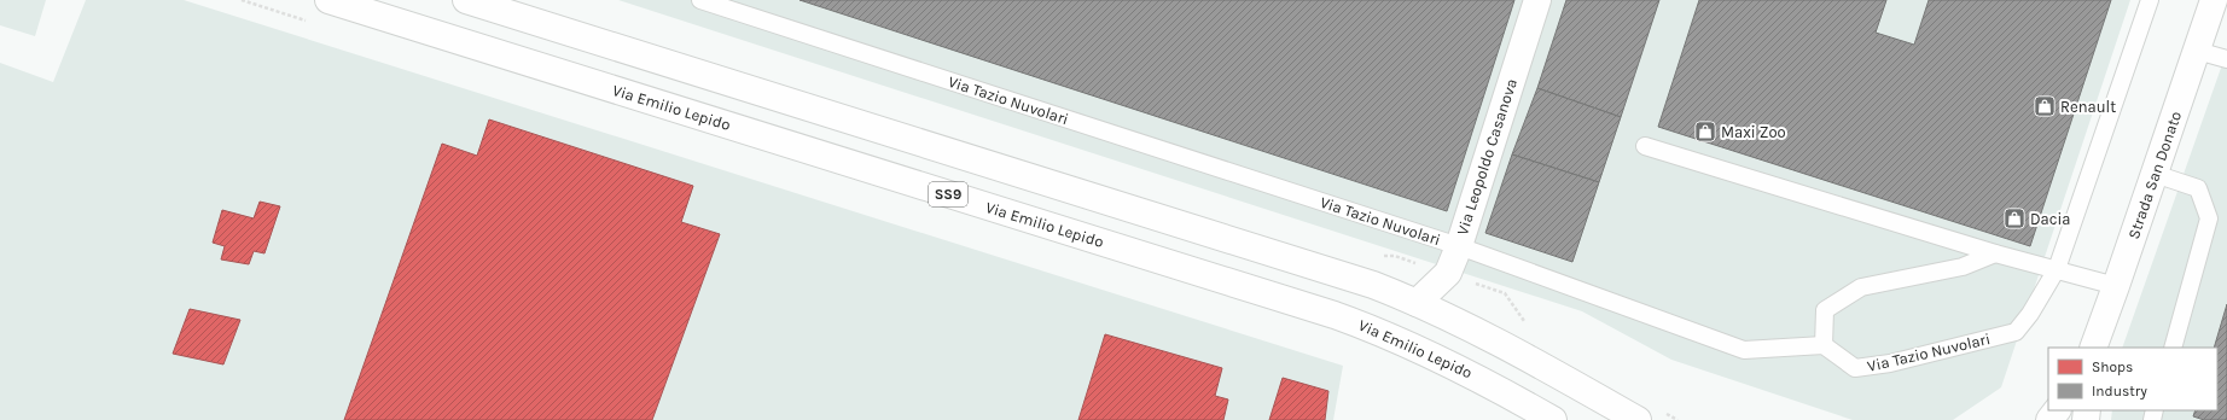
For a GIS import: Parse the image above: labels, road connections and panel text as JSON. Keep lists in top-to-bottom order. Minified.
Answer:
{"streets":{"main road":["Via Emilio Lepido","Via Leopoldo Casanova","Strada San Donato","SS9"],"lane":["Via Tazio Nuvolari"]},"crossings":[["Via Tazio Nuvolari","Via Leopoldo Casanova"]],"places":{"shop":["Renault","Maxi Zoo","Dacia"]},"legend":["Shops","Industry"]}
